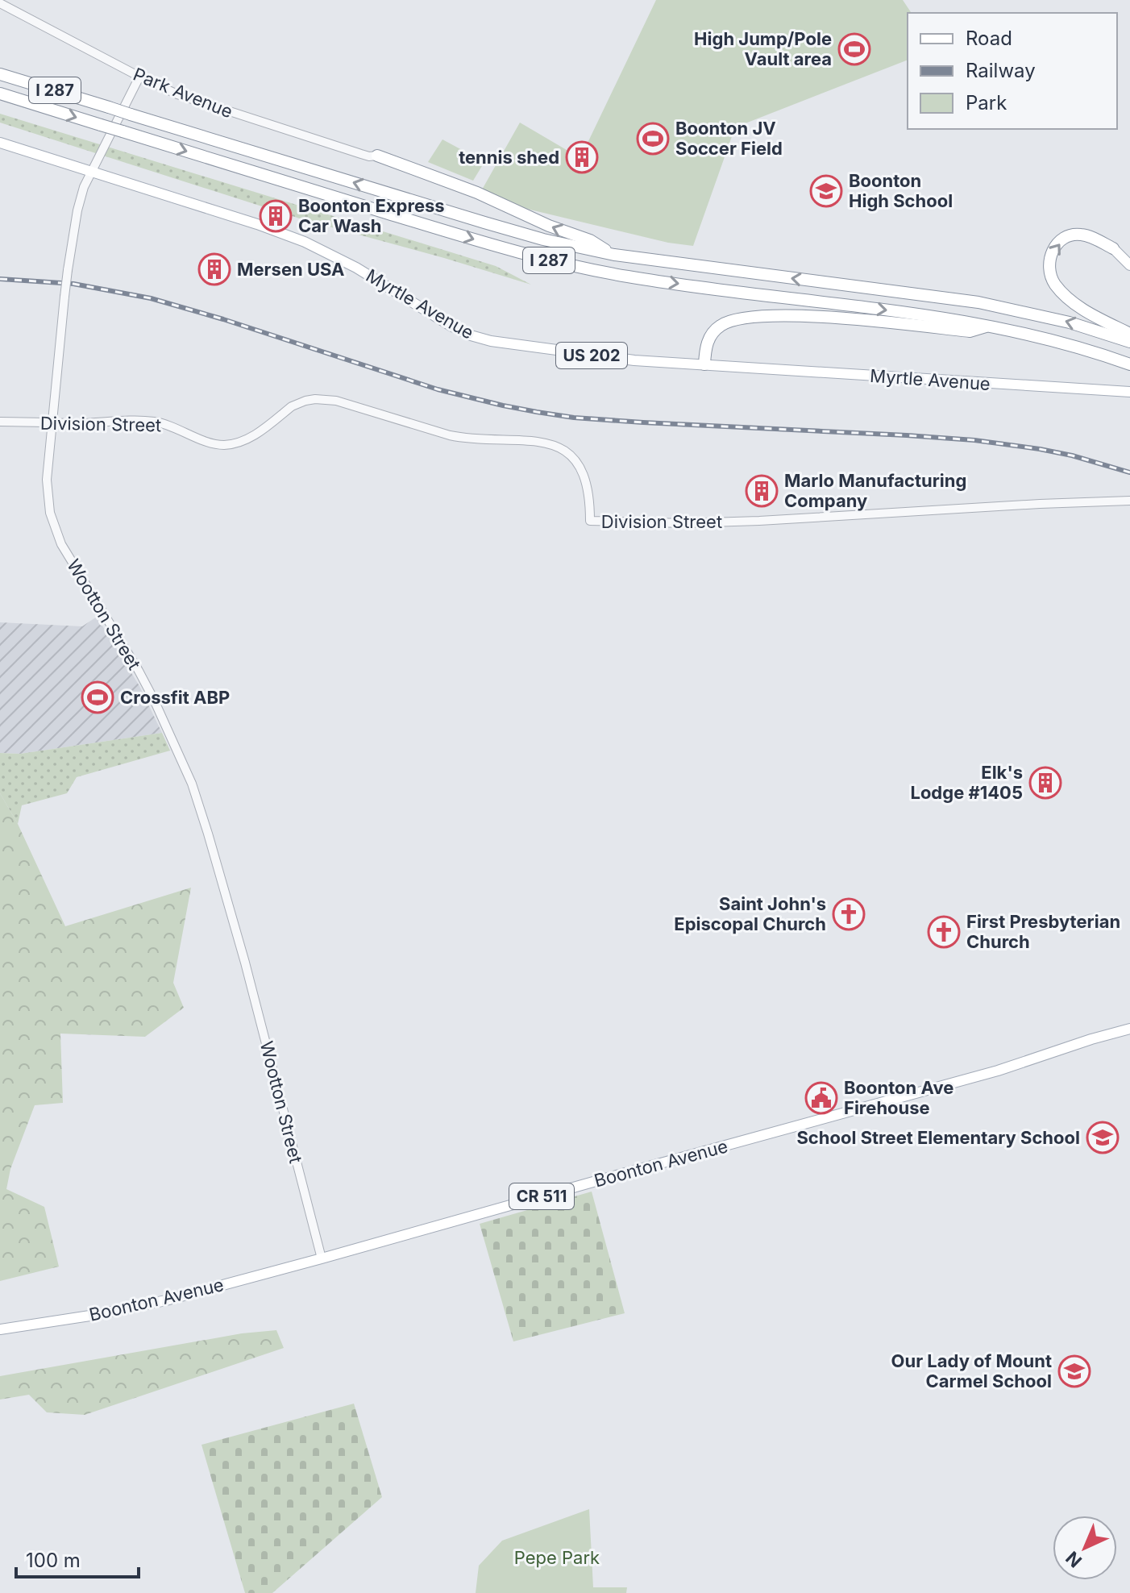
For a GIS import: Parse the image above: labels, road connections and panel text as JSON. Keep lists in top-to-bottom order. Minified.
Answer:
{"streets":{"highway":["I 287"],"main road":["Myrtle Avenue","US 202","Boonton Avenue","CR 511"],"street":["Park Avenue","Division Street","Wootton Street"]},"crossings":[["Park Avenue","Wootton Street"],["Myrtle Avenue","Wootton Street"],["Division Street","Wootton Street"],["Wootton Street","Boonton Avenue"]],"parks":["Pepe Park"],"places":{"sports":["High Jump/Pole Vault area","Boonton JV Soccer Field","Crossfit ABP"],"building":["tennis shed","Boonton Express Car Wash","Mersen USA","Marlo Manufacturing Company","Elk's Lodge #1405"],"school or university":["Boonton High School","School Street Elementary School","Our Lady of Mount Carmel School"],"church":["Saint John's Episcopal Church","First Presbyterian Church"],"public building":["Boonton Ave Firehouse"]},"legend":["Road","Railway","Park"],"scale_bar":"100 m","north":"bottom left"}
